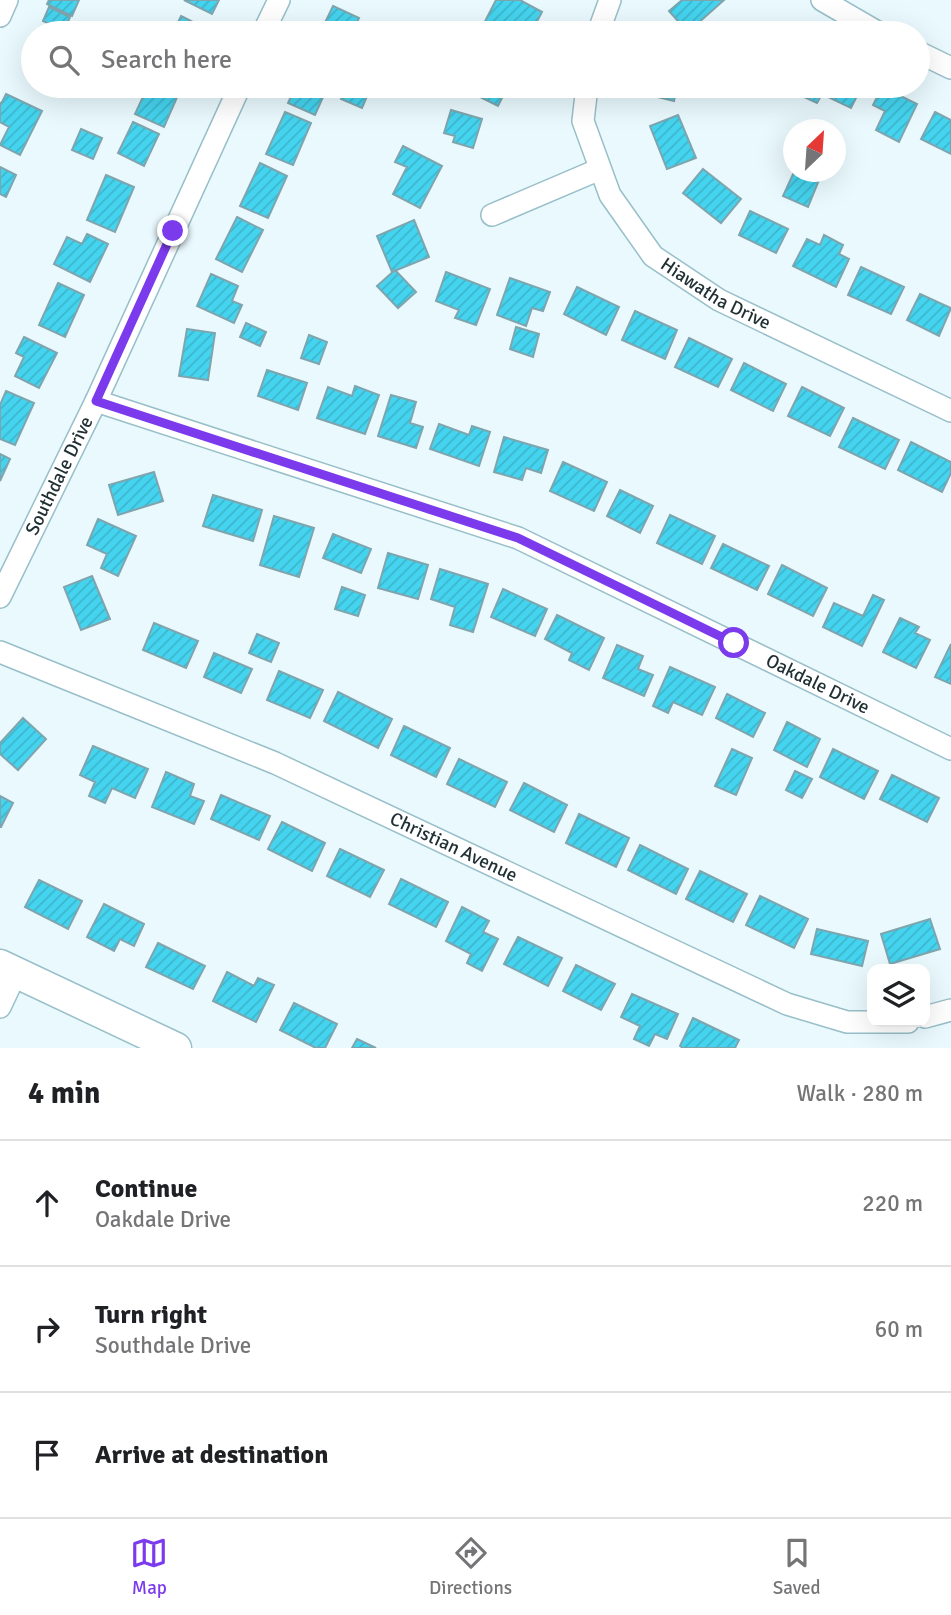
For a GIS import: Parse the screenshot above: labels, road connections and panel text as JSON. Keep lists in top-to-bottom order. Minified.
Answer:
{"streets":{"street":["Hiawatha Drive","Southdale Drive","Oakdale Drive","Christian Avenue"]},"crossings":[["Southdale Drive","Oakdale Drive"]],"north":"top right","page":{"search":"Search here","heading":["4 min","Walk · 280 m"],"list":[["Continue","Oakdale Drive","220 m"],["Turn right","Southdale Drive","60 m"],"Arrive at destination"],"nav":["Map","Directions","Saved"]}}
